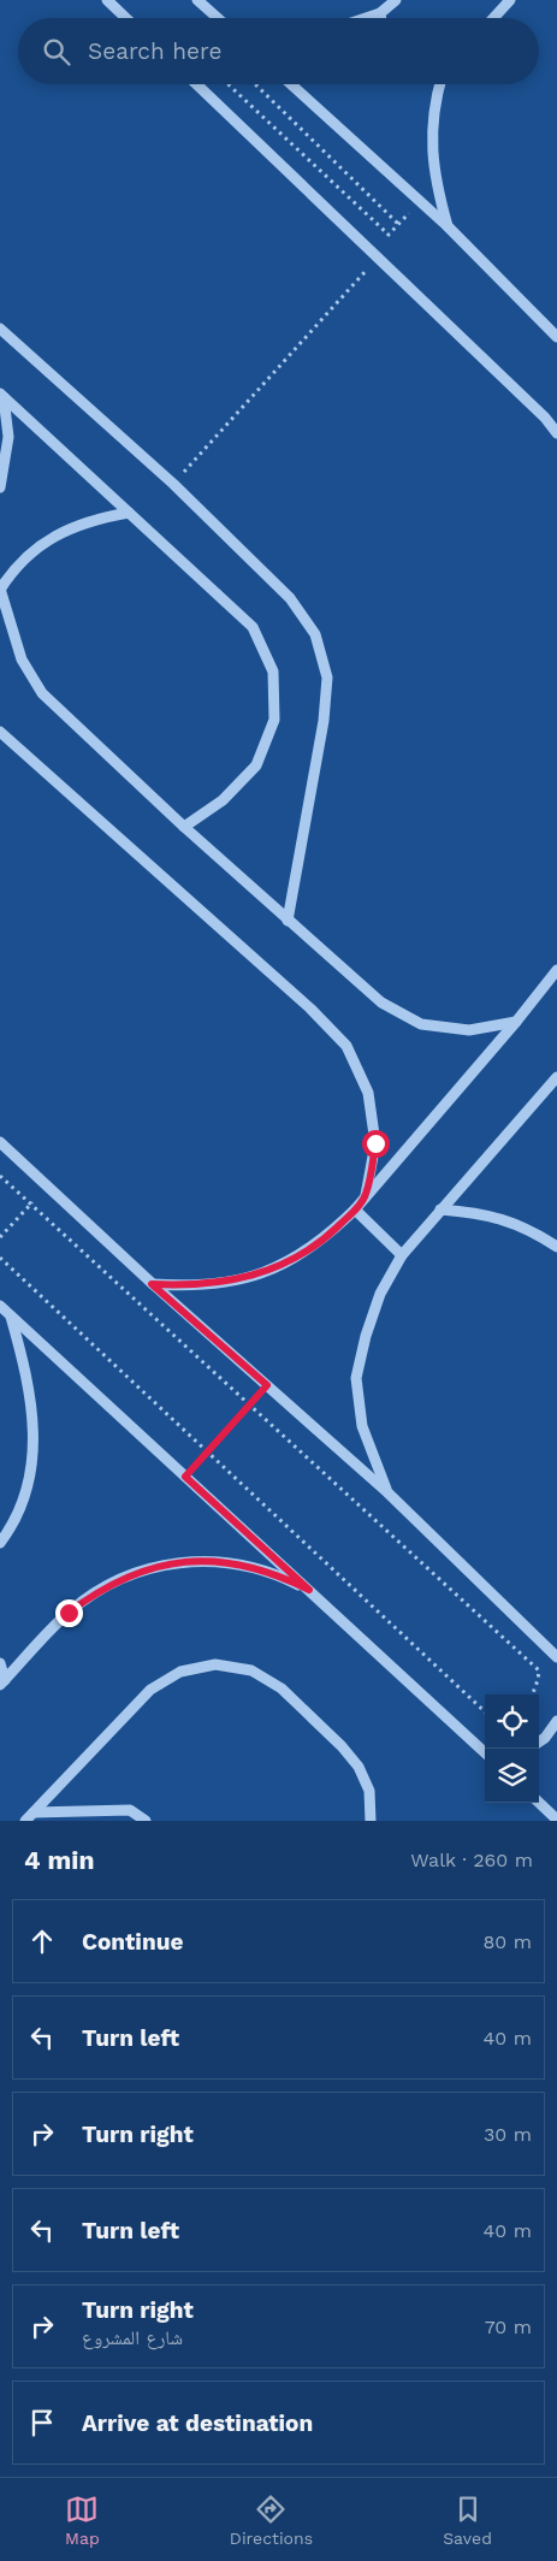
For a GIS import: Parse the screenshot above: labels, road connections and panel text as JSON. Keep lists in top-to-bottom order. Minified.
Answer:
{"page":{"search":"Search here","heading":["4 min","Walk · 260 m"],"list":[["Continue","80 m"],["Turn left","40 m"],["Turn right","30 m"],["Turn left","40 m"],["Turn right","شارع المشروع","70 m"],"Arrive at destination"],"nav":["Map","Directions","Saved"]}}
